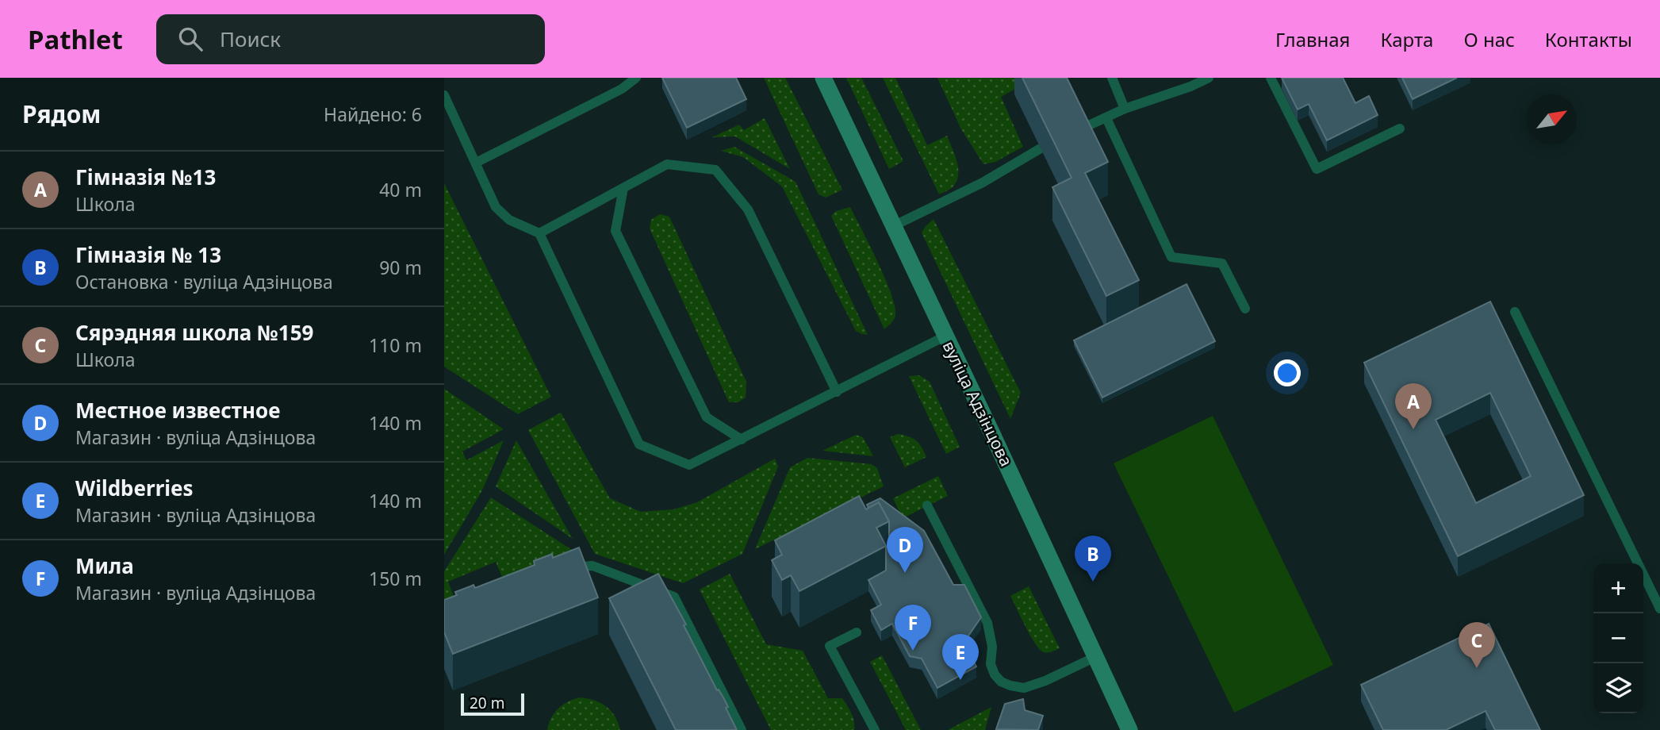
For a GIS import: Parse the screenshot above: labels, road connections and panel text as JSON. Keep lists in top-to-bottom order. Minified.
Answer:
{"streets":{"main road":["вуліца Адзінцова"]},"scale_bar":"20 m","north":"top right","page":{"header":"Pathlet","search":"Поиск","nav":["Главная","Карта","О нас","Контакты"],"heading":["Рядом","Найдено: 6"],"list":[{"mark":"A","name":"Гімназія №13","note":"Школа","value":"40 m"},{"mark":"B","name":"Гімназія № 13","note":"Остановка · вуліца Адзінцова","value":"90 m"},{"mark":"C","name":"Сярэдняя школа №159","note":"Школа","value":"110 m"},{"mark":"D","name":"Местное известное","note":"Магазин · вуліца Адзінцова","value":"140 m"},{"mark":"E","name":"Wildberries","note":"Магазин · вуліца Адзінцова","value":"140 m"},{"mark":"F","name":"Мила","note":"Магазин · вуліца Адзінцова","value":"150 m"}],"pins":["A","D","B","F","C","E"],"map_buttons":["+","−"],"scale":"20 m"}}
